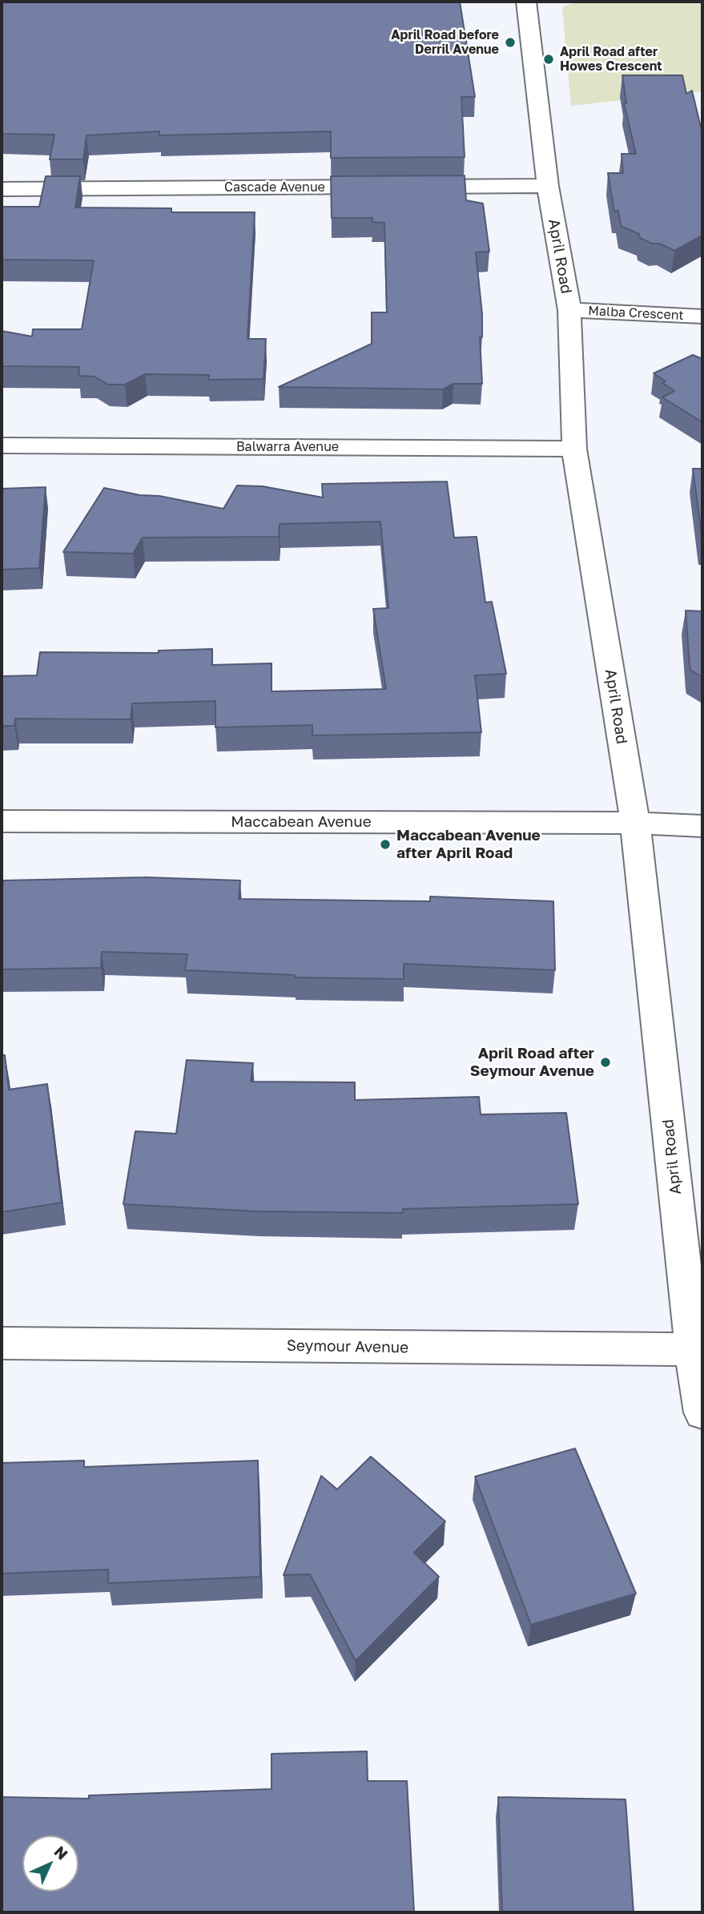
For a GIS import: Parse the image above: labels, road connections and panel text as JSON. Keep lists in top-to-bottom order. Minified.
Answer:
{"streets":{"street":["Cascade Avenue","April Road","Malba Crescent","Balwarra Avenue","Maccabean Avenue","Seymour Avenue"]},"crossings":[["Cascade Avenue","April Road"],["April Road","Malba Crescent"],["April Road","Balwarra Avenue"],["April Road","Maccabean Avenue"],["April Road","Seymour Avenue"]],"places":["April Road before Derril Avenue","April Road after Howes Crescent","Maccabean Avenue after April Road","April Road after Seymour Avenue"],"north":"top right"}
